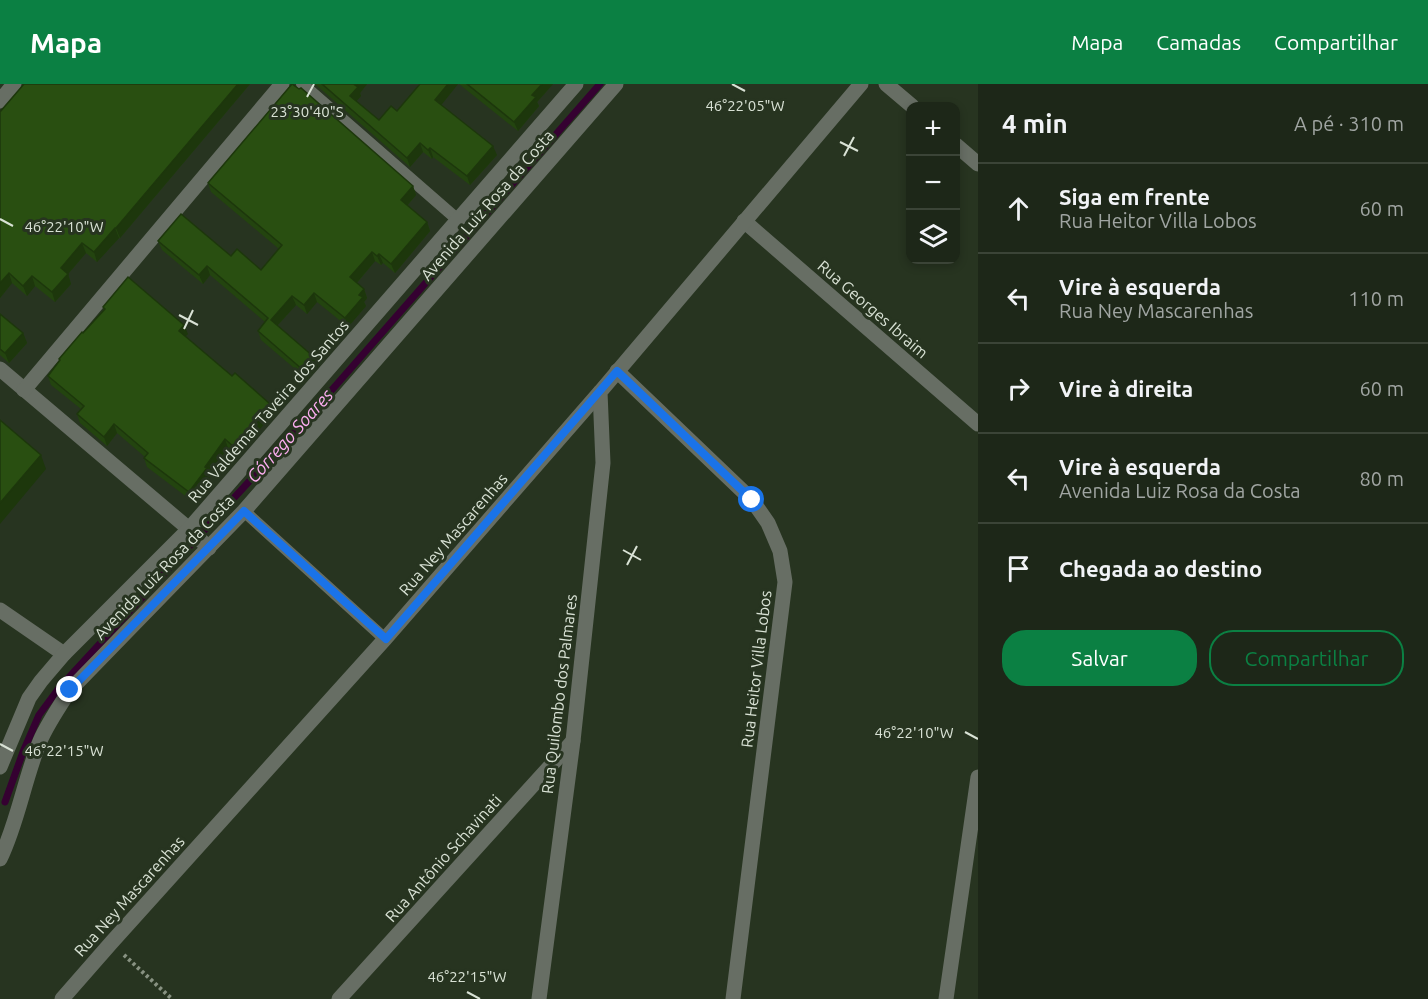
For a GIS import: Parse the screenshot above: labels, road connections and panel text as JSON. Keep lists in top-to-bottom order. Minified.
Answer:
{"streets":{"street":["Avenida Luiz Rosa da Costa","Rua Georges Ibraim","Rua Valdemar Taveira dos Santos","Rua Ney Mascarenhas","Rua Heitor Villa Lobos","Rua Quilombo dos Palmares","Rua Antônio Schavinati"]},"crossings":[["Rua Georges Ibraim","Rua Ney Mascarenhas"],["Rua Ney Mascarenhas","Rua Heitor Villa Lobos"],["Rua Ney Mascarenhas","Rua Quilombo dos Palmares"],["Rua Quilombo dos Palmares","Rua Antônio Schavinati"]],"water":["Córrego Soares"],"page":{"header":"Mapa","nav":["Mapa","Camadas","Compartilhar"],"heading":["4 min","A pé · 310 m"],"map_buttons":["+","−"],"list":[["Siga em frente","Rua Heitor Villa Lobos","60 m"],["Vire à esquerda","Rua Ney Mascarenhas","110 m"],["Vire à direita","60 m"],["Vire à esquerda","Avenida Luiz Rosa da Costa","80 m"],"Chegada ao destino"],"buttons":["Salvar","Compartilhar"]},"coordinates":["46°22'05\"W","23°30'40\"S","46°22'10\"W","46°22'15\"W"]}
